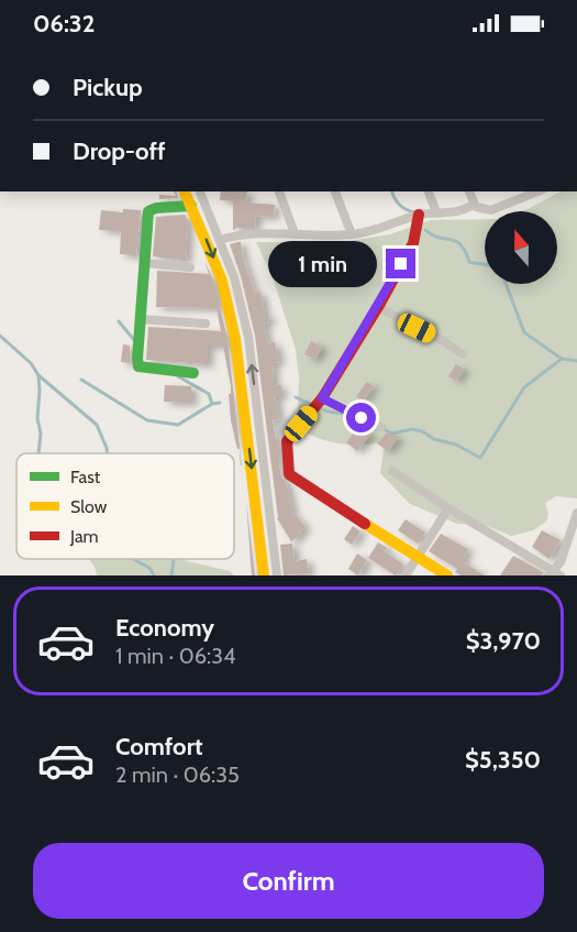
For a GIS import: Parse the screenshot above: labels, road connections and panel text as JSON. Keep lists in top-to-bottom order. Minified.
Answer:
{"legend":["Fast","Slow","Jam"],"north":"top","page":{"status":"06:32","banner":["Pickup","Drop-off"],"bubble":"1 min","list":[{"name":"Economy","note":"1 min · 06:34","value":"$3,970"},{"name":"Comfort","note":"2 min · 06:35","value":"$5,350"}],"buttons":"Confirm"}}
